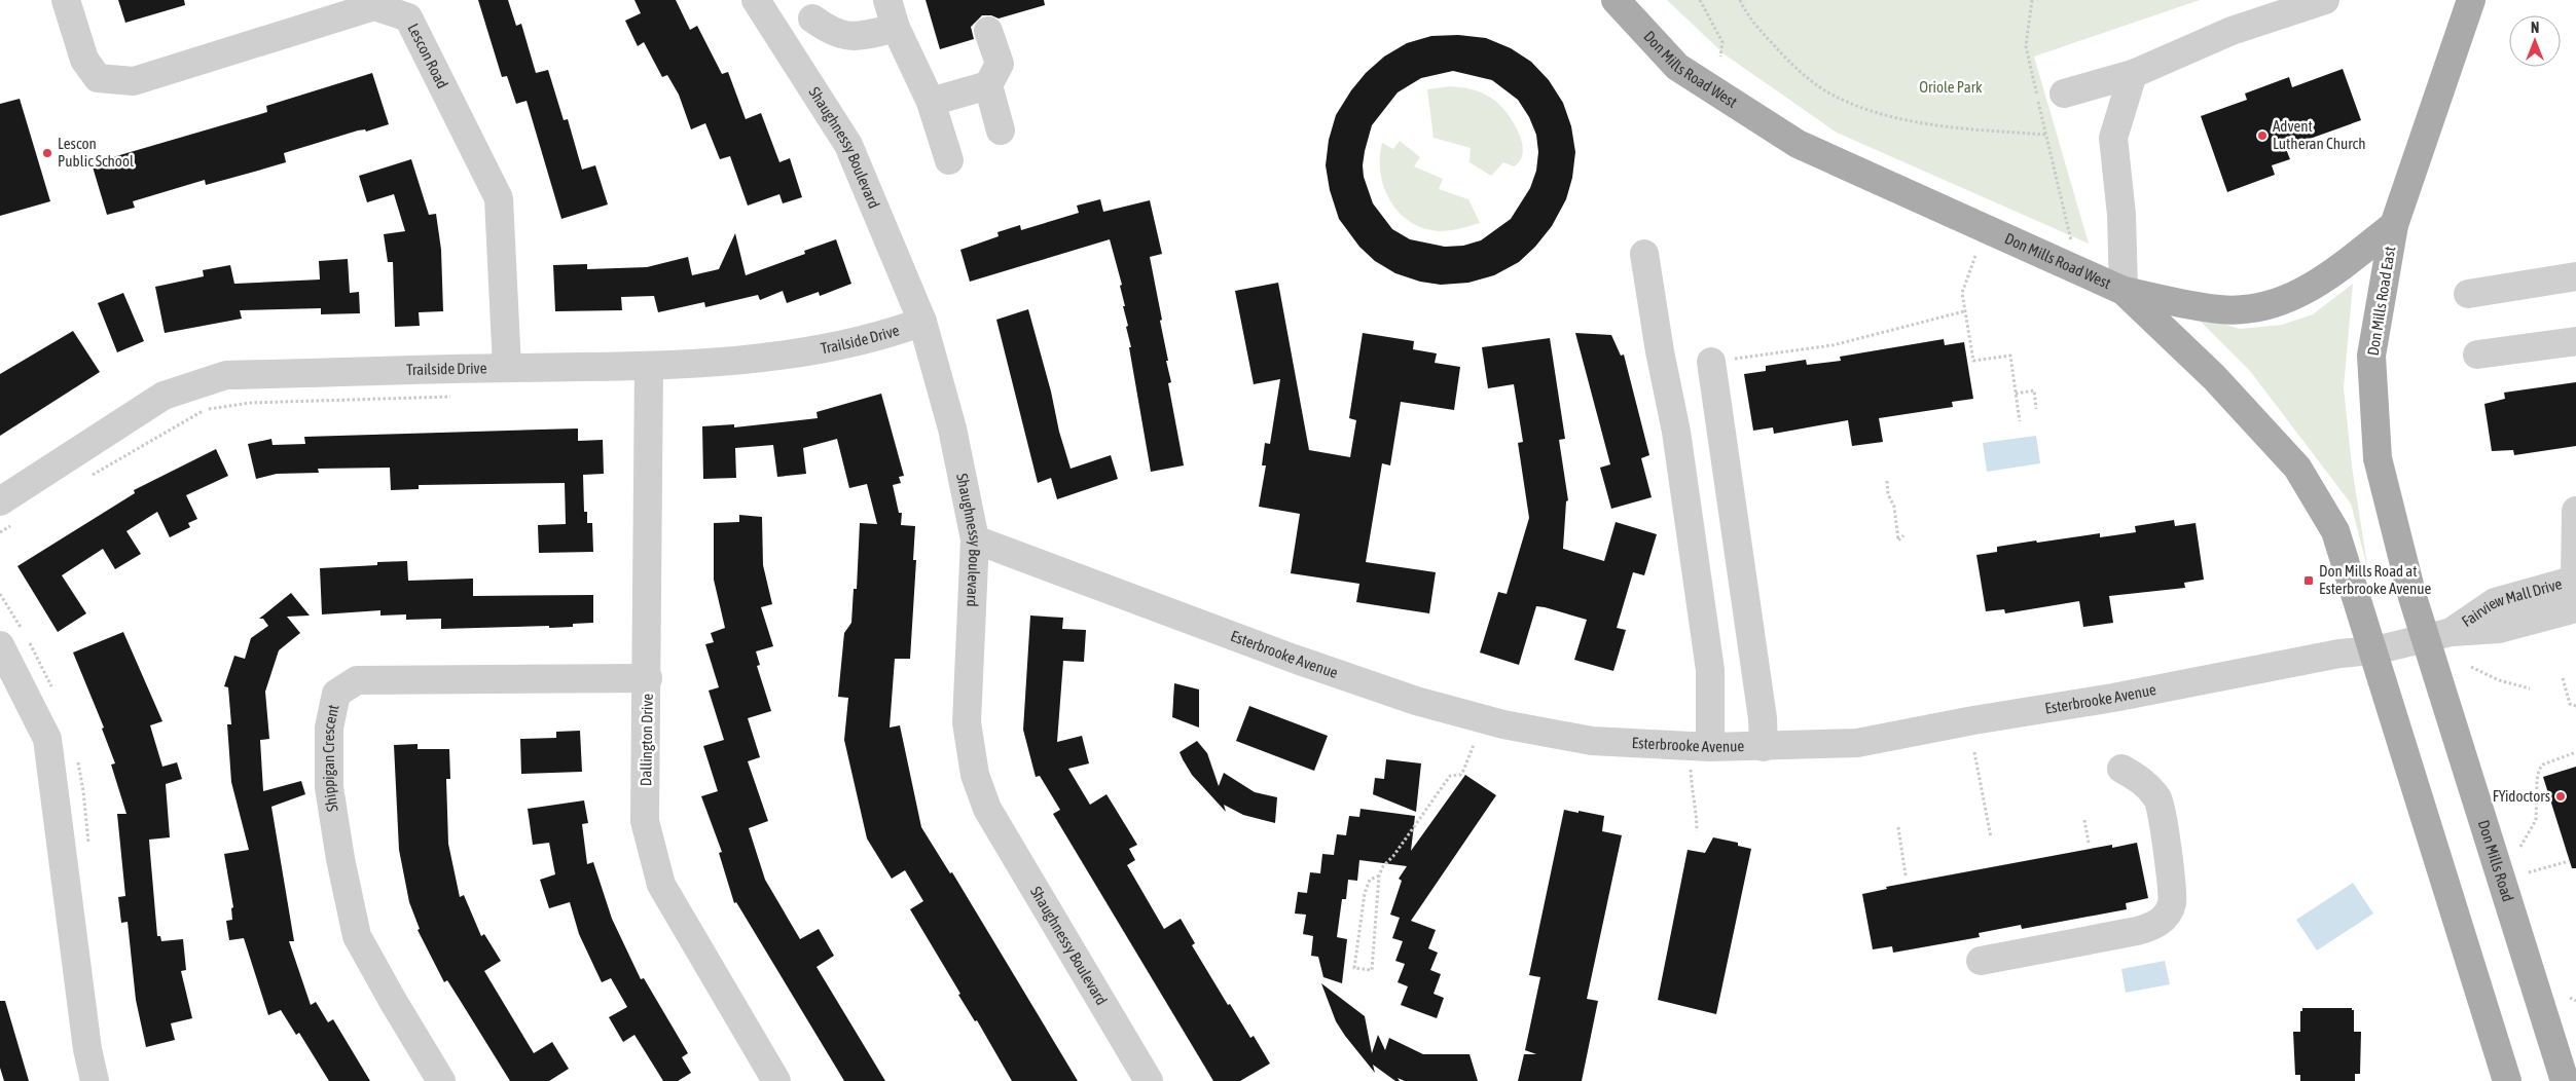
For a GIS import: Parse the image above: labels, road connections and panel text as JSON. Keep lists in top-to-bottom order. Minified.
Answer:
{"streets":{"main road":["Don Mills Road West","Don Mills Road East","Don Mills Road"],"street":["Lescon Road","Shaughnessy Boulevard","Trailside Drive","Fairview Mall Drive","Esterbrooke Avenue","Dallington Drive","Shippigan Crescent"]},"crossings":[["Lescon Road","Trailside Drive"],["Don Mills Road West","Esterbrooke Avenue"],["Shaughnessy Boulevard","Trailside Drive"],["Shaughnessy Boulevard","Esterbrooke Avenue"],["Don Mills Road East","Fairview Mall Drive"],["Don Mills Road East","Esterbrooke Avenue"],["Don Mills Road East","Don Mills Road"],["Trailside Drive","Dallington Drive"],["Fairview Mall Drive","Esterbrooke Avenue"],["Fairview Mall Drive","Don Mills Road"],["Esterbrooke Avenue","Don Mills Road"],["Dallington Drive","Shippigan Crescent"]],"parks":["Oriole Park"],"places":{"other":["Advent Lutheran Church","Lescon Public School","FYidoctors"],"transit":["Don Mills Road at Esterbrooke Avenue"]},"north":"top"}
